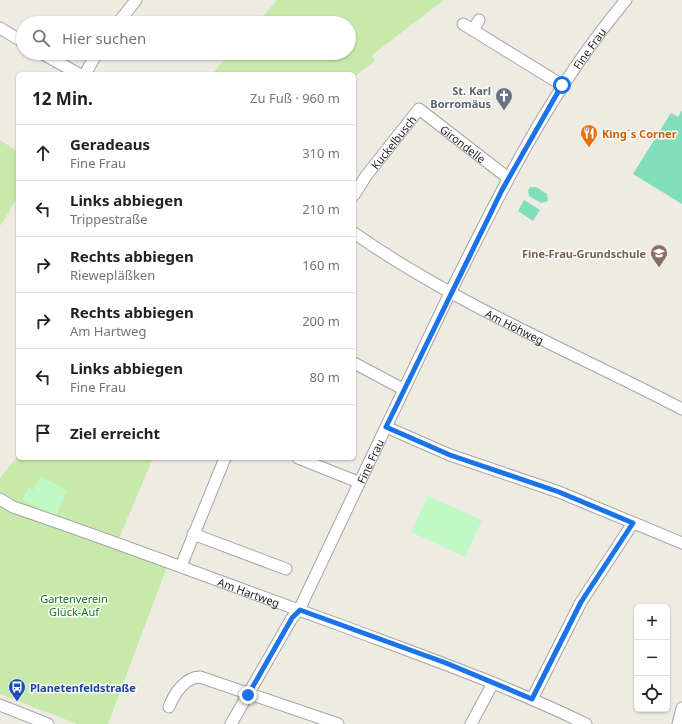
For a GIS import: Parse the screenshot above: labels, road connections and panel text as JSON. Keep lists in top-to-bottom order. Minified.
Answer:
{"streets":{"street":["Fine Frau","Kuckelbusch","Girondelle","Am Höhweg","Am Hartweg"]},"crossings":[["Fine Frau","Girondelle"],["Fine Frau","Am Höhweg"],["Fine Frau","Am Hartweg"],["Kuckelbusch","Girondelle"]],"parks":["Gartenverein Glück-Auf"],"places":{"church":["St. Karl Borromäus"],"restaurant":["King´s Corner"],"school or university":["Fine-Frau-Grundschule"],"bus stop":["Planetenfeldstraße"]},"page":{"search":"Hier suchen","heading":["12 Min.","Zu Fuß · 960 m"],"list":[["Geradeaus","Fine Frau","310 m"],["Links abbiegen","Trippestraße","210 m"],["Rechts abbiegen","Riewepläßken","160 m"],["Rechts abbiegen","Am Hartweg","200 m"],["Links abbiegen","Fine Frau","80 m"],"Ziel erreicht"],"map_buttons":["+","−"]}}
